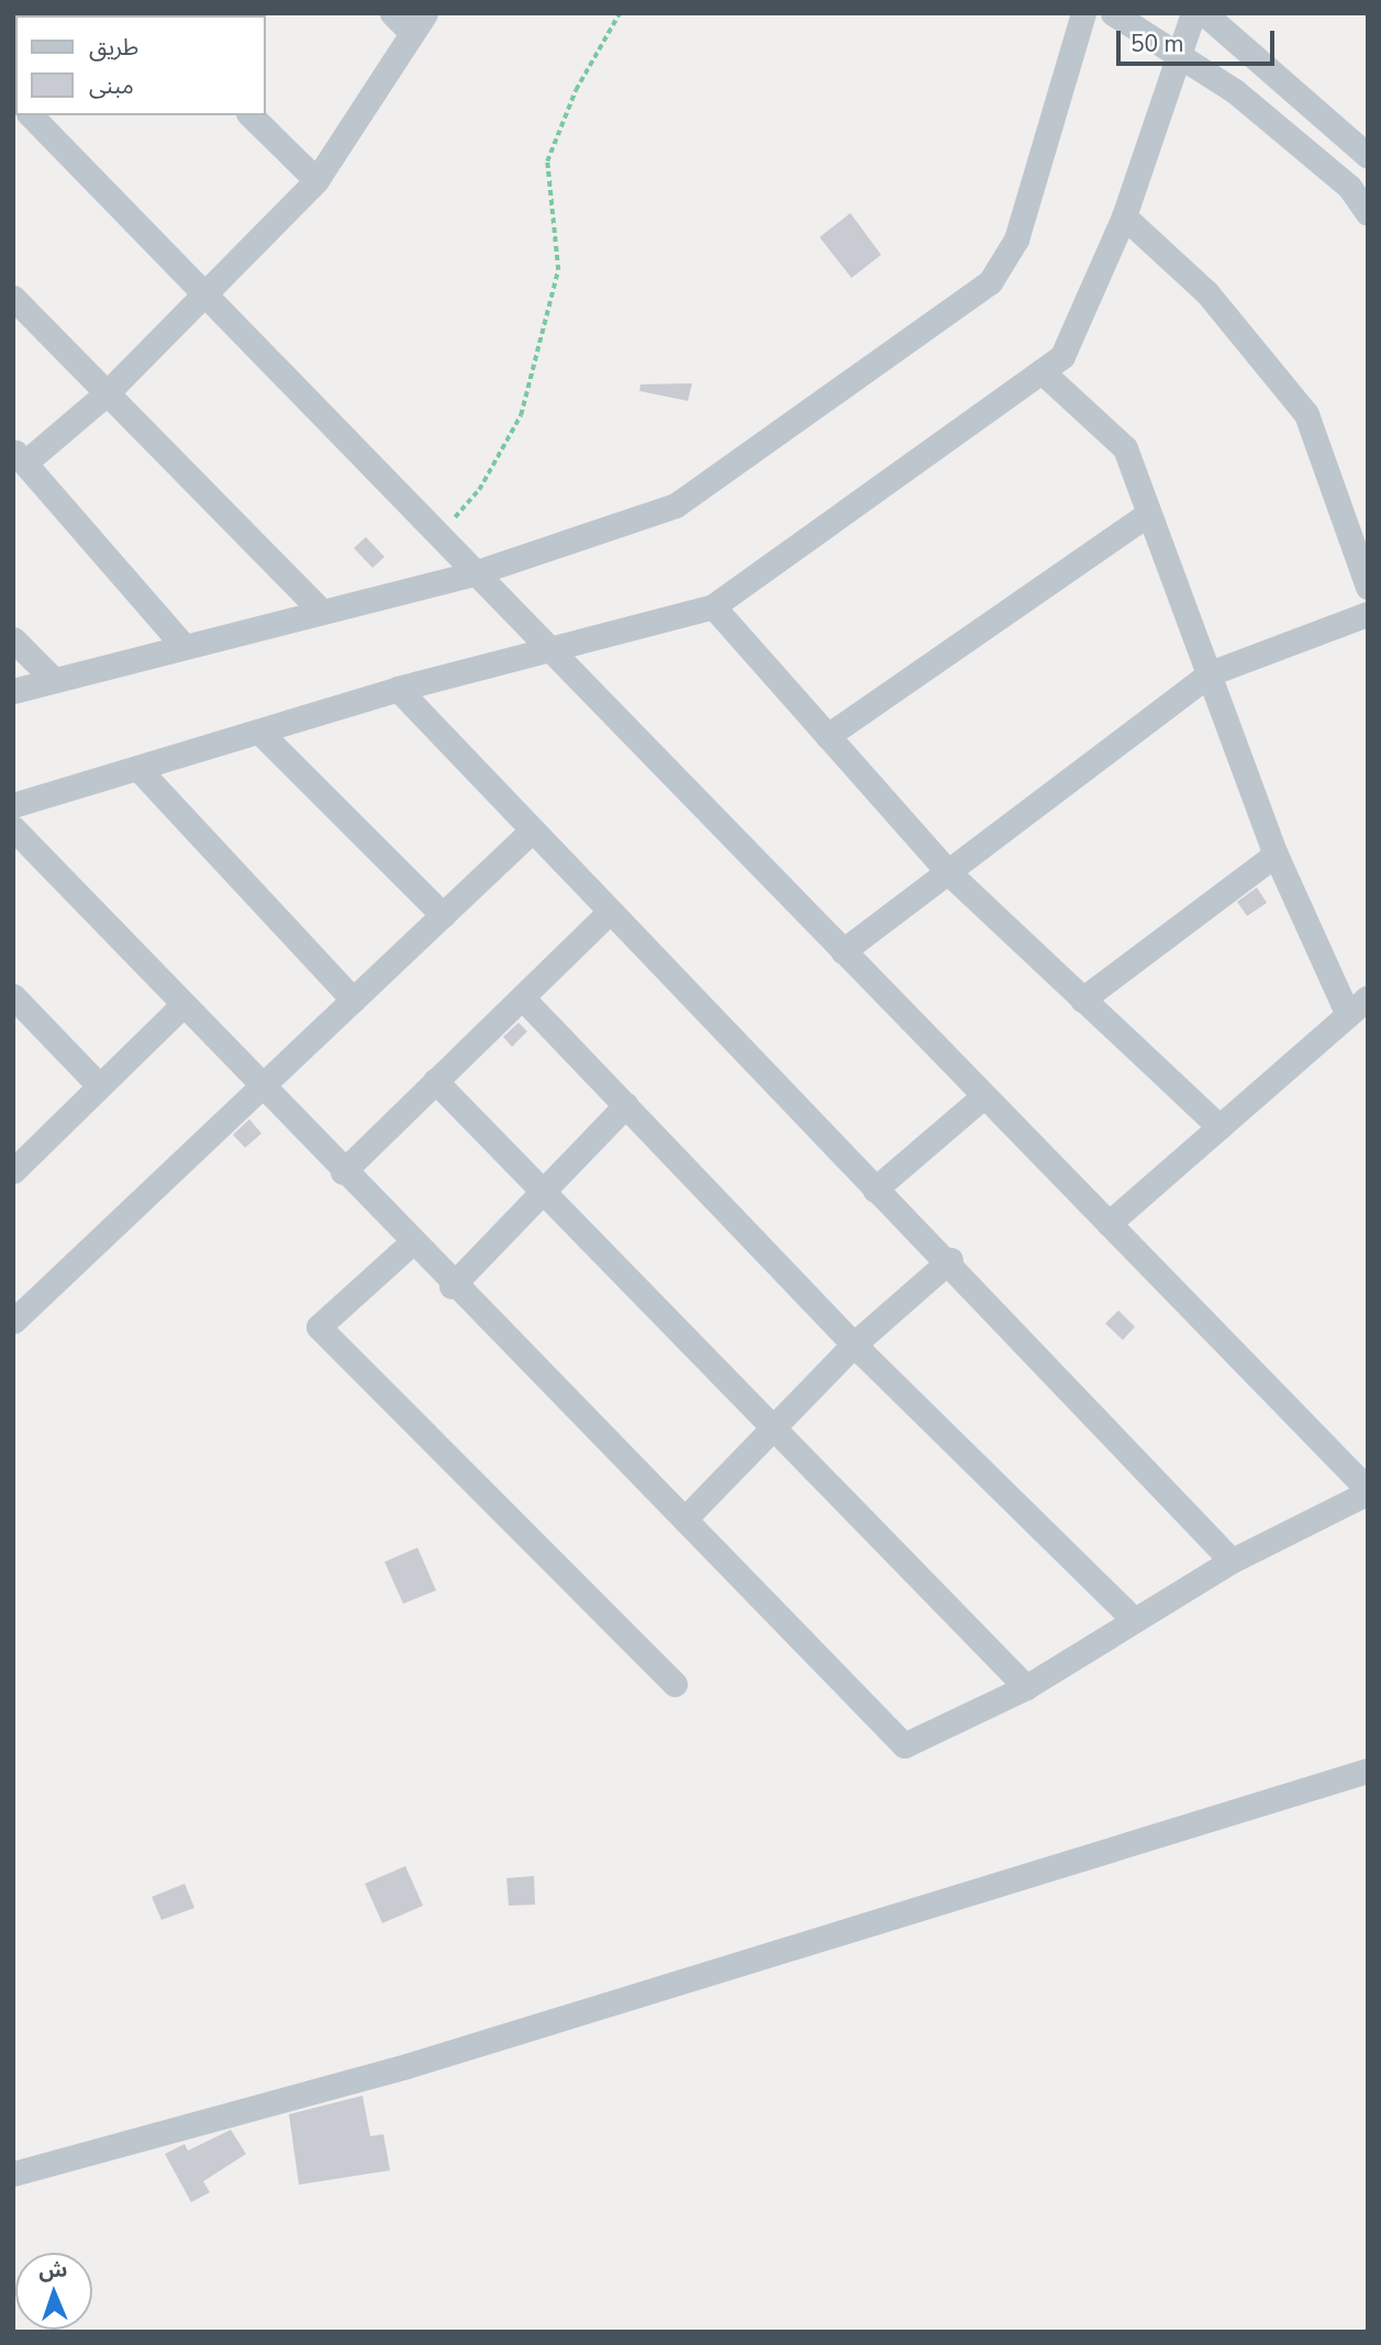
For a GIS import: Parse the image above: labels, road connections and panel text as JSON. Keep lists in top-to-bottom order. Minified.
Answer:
{"legend":["طريق","مبنى"],"scale_bar":"50 m","north":"top"}
